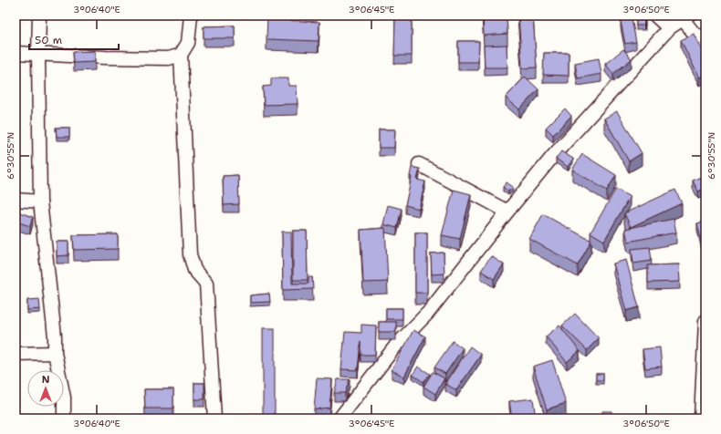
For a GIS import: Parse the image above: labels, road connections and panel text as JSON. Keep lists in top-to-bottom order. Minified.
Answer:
{"scale_bar":"50 m","north":"top","coordinates":["3°06'40\"E","3°06'45\"E","3°06'50\"E","6°30'55\"N"]}
